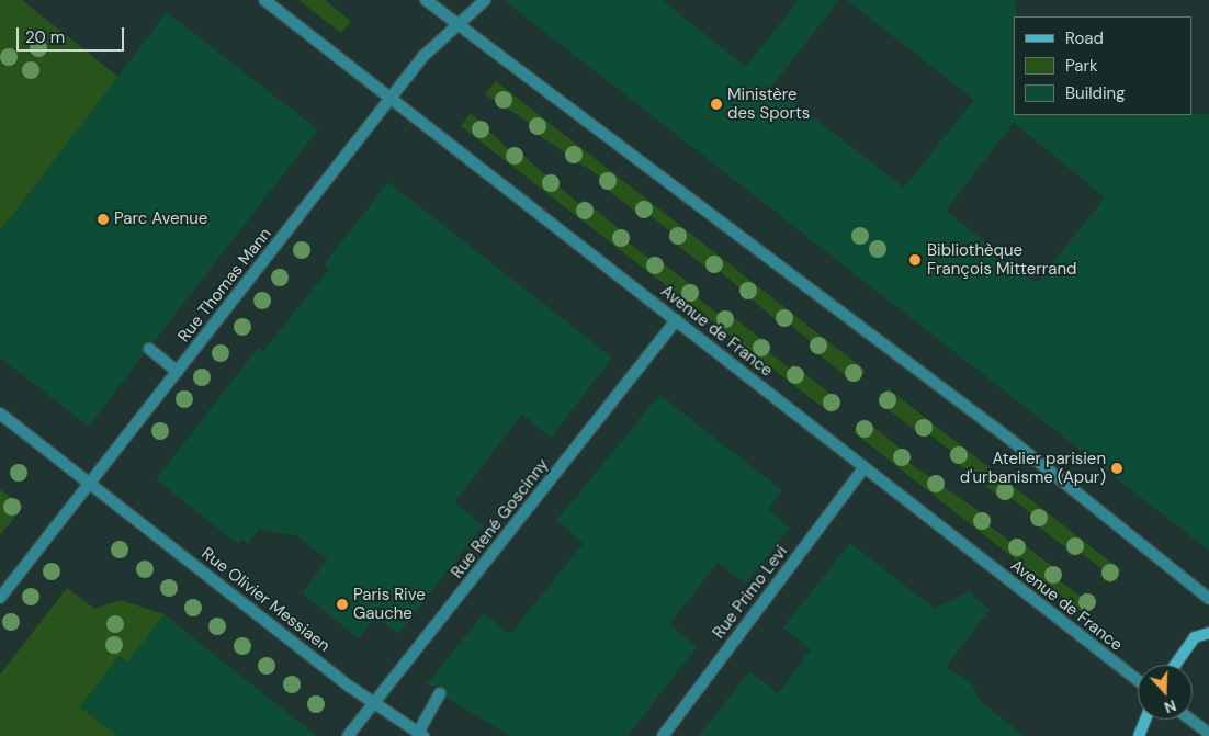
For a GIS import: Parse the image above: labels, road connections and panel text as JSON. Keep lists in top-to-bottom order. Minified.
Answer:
{"streets":{"street":["Rue Thomas Mann","Avenue de France","Rue René Goscinny","Rue Primo Levi","Rue Olivier Messiaen"]},"crossings":[["Rue Thomas Mann","Avenue de France"],["Rue Thomas Mann","Rue Olivier Messiaen"],["Avenue de France","Rue René Goscinny"],["Avenue de France","Rue Primo Levi"],["Rue René Goscinny","Rue Olivier Messiaen"]],"places":["Ministère des Sports","Parc Avenue","Bibliothèque François Mitterrand","Atelier parisien d'urbanisme (Apur)","Paris Rive Gauche"],"legend":["Road","Park","Building"],"scale_bar":"20 m","north":"bottom"}
